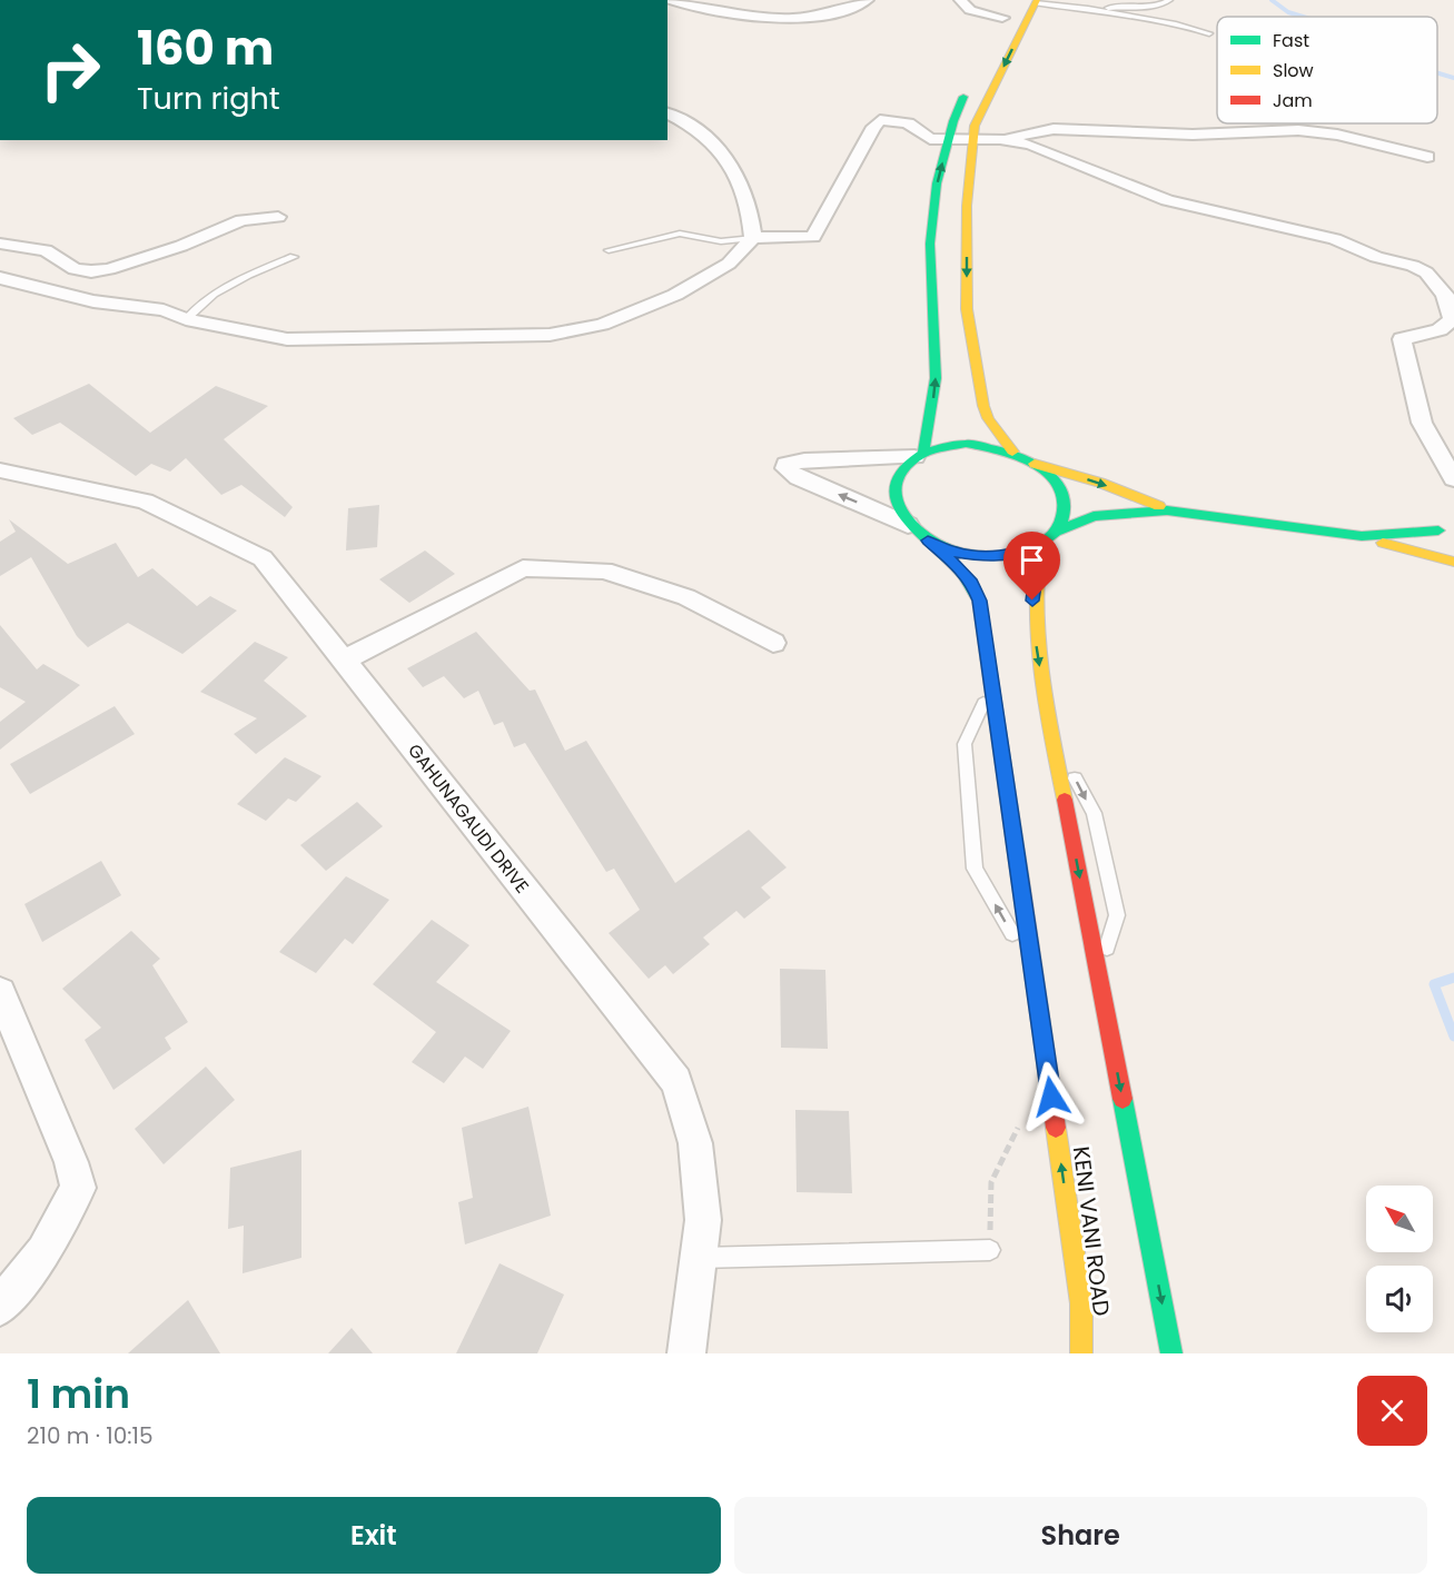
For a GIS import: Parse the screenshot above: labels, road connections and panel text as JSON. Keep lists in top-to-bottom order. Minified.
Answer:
{"streets":{"main road":["KENI VANI ROAD"],"street":["GAHUNAGAUDI DRIVE"]},"legend":["Fast","Slow","Jam"],"north":"top left","page":{"turn":["160 m","Turn right"],"heading":["1 min","210 m · 10:15"],"buttons":["Exit","Share"]}}
